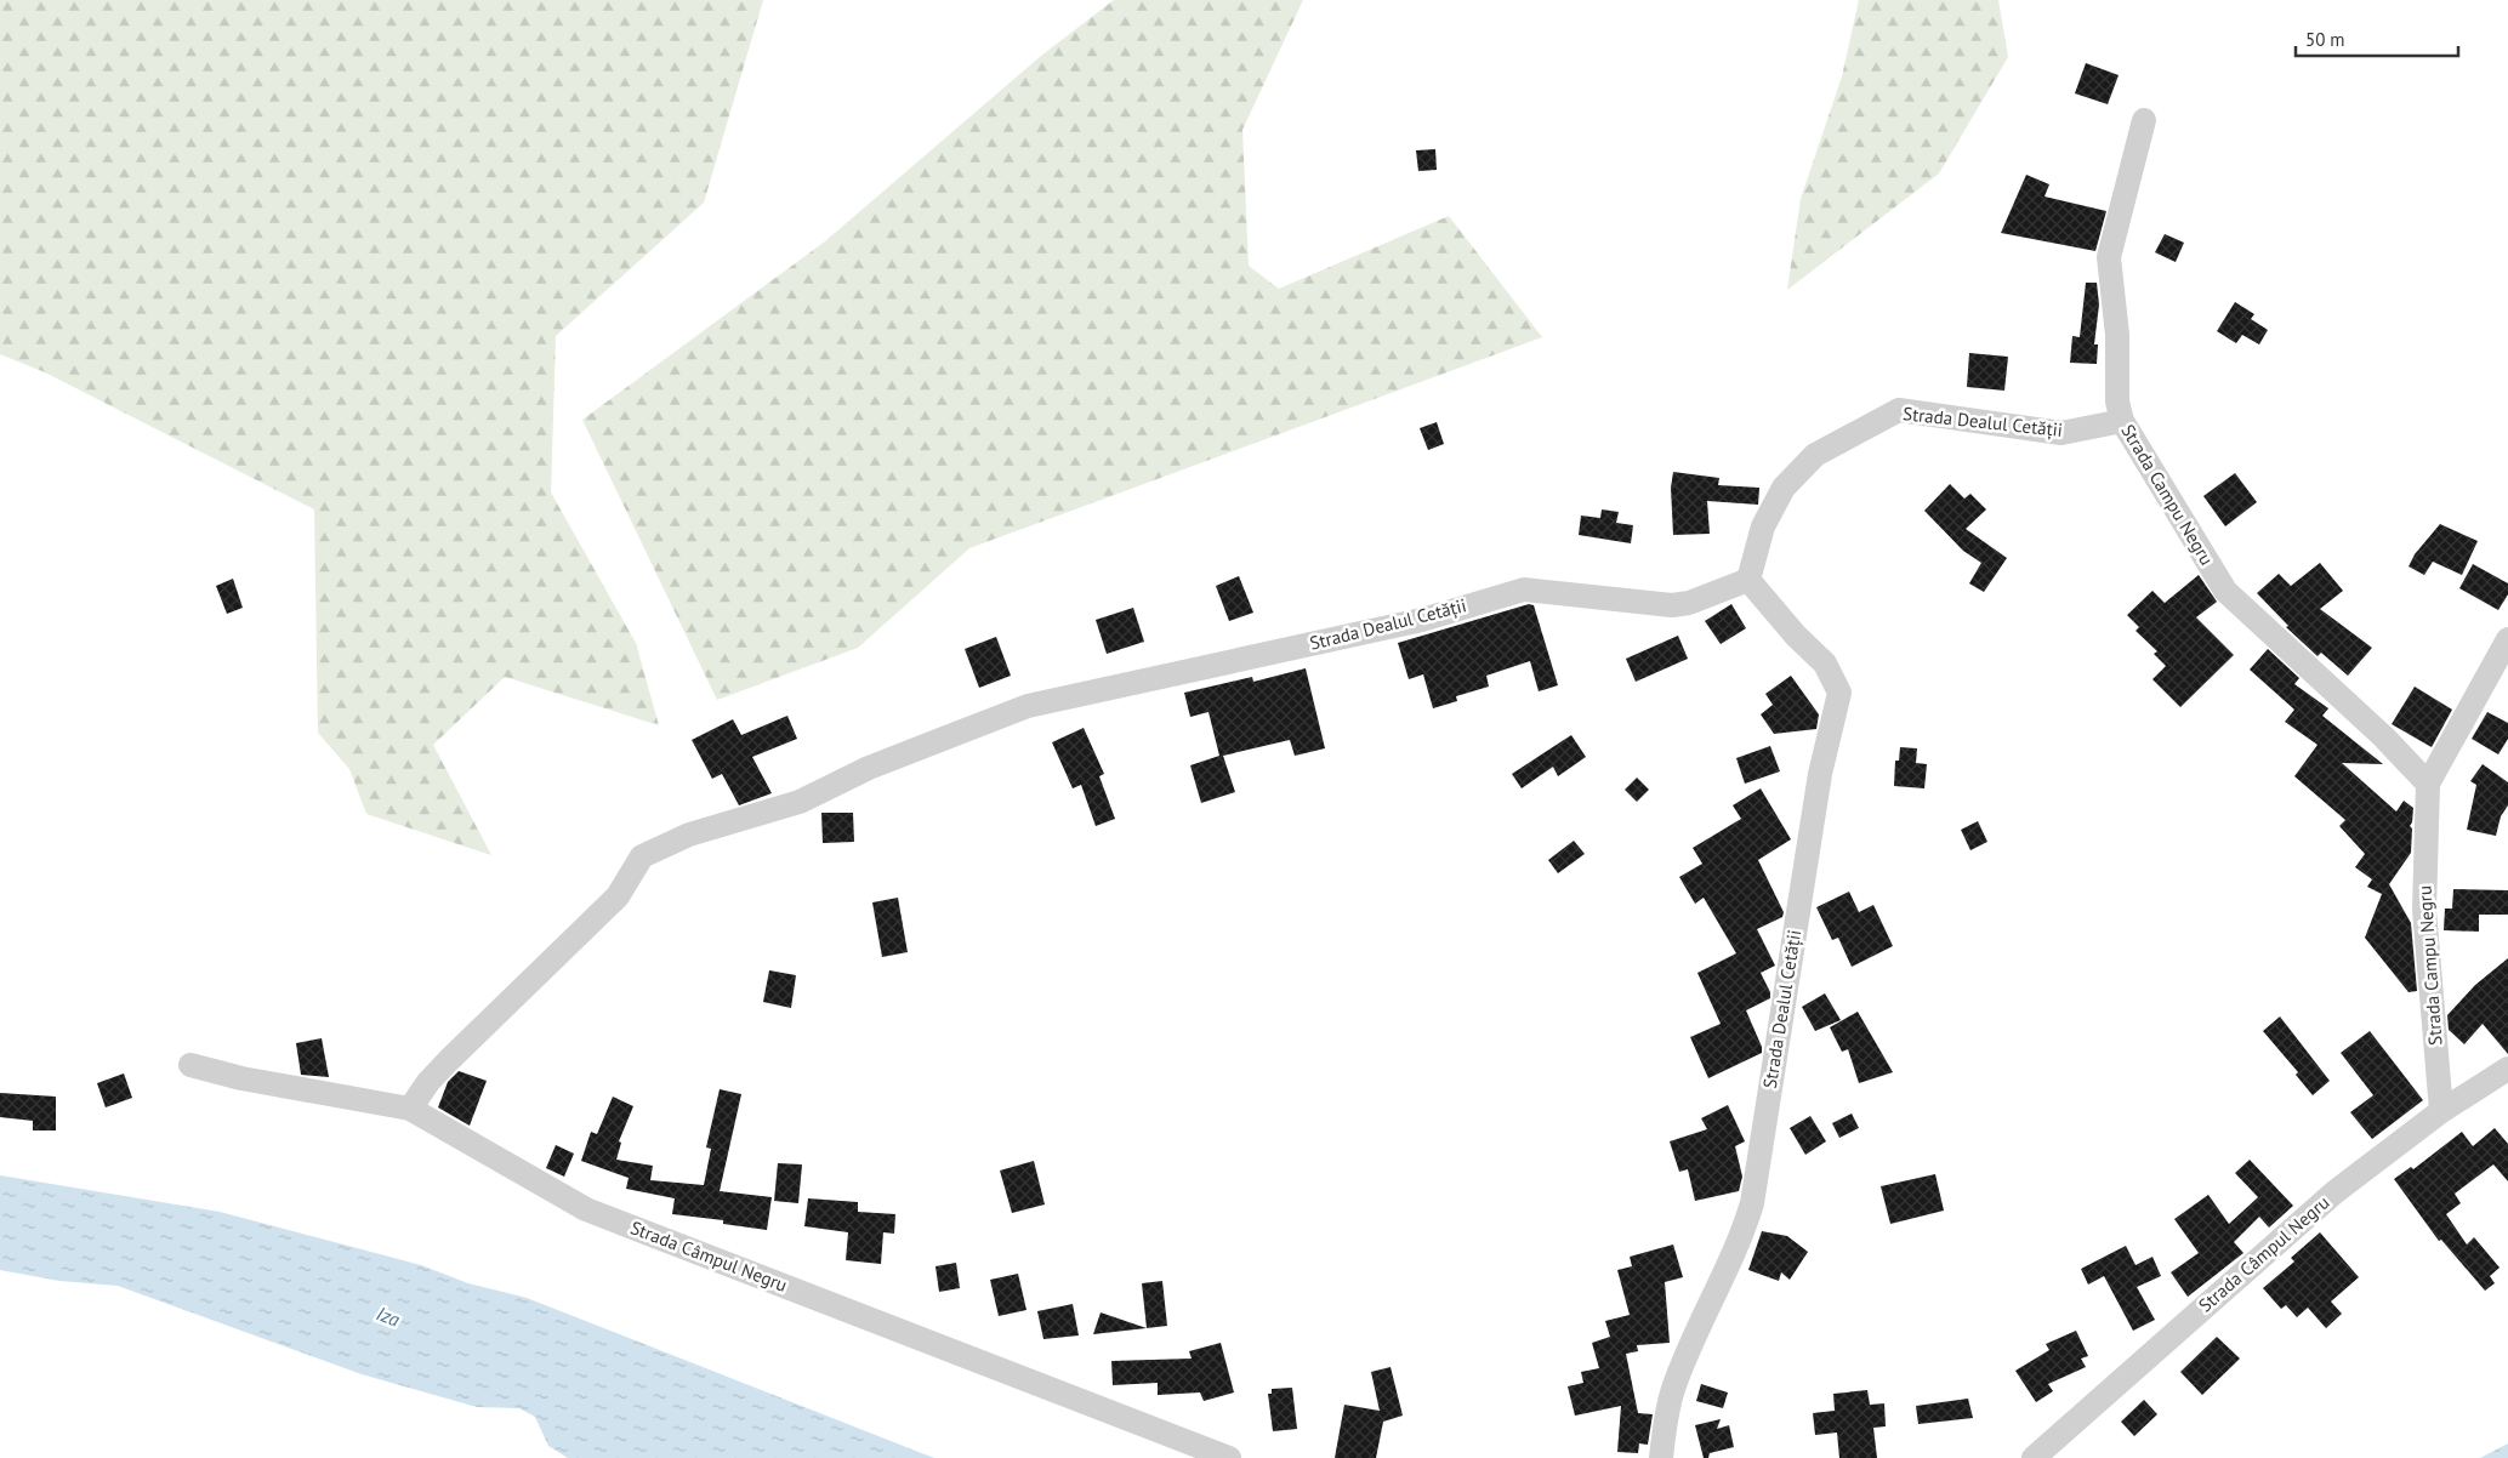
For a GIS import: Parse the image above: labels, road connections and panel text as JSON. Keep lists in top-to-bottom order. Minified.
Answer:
{"streets":{"street":["Strada Dealul Cetății","Strada Campu Negru","Strada Câmpul Negru"]},"crossings":[["Strada Dealul Cetății","Strada Campu Negru"],["Strada Dealul Cetății","Strada Câmpul Negru"],["Strada Campu Negru","Strada Câmpul Negru"]],"water":["Iza"],"scale_bar":"50 m"}
